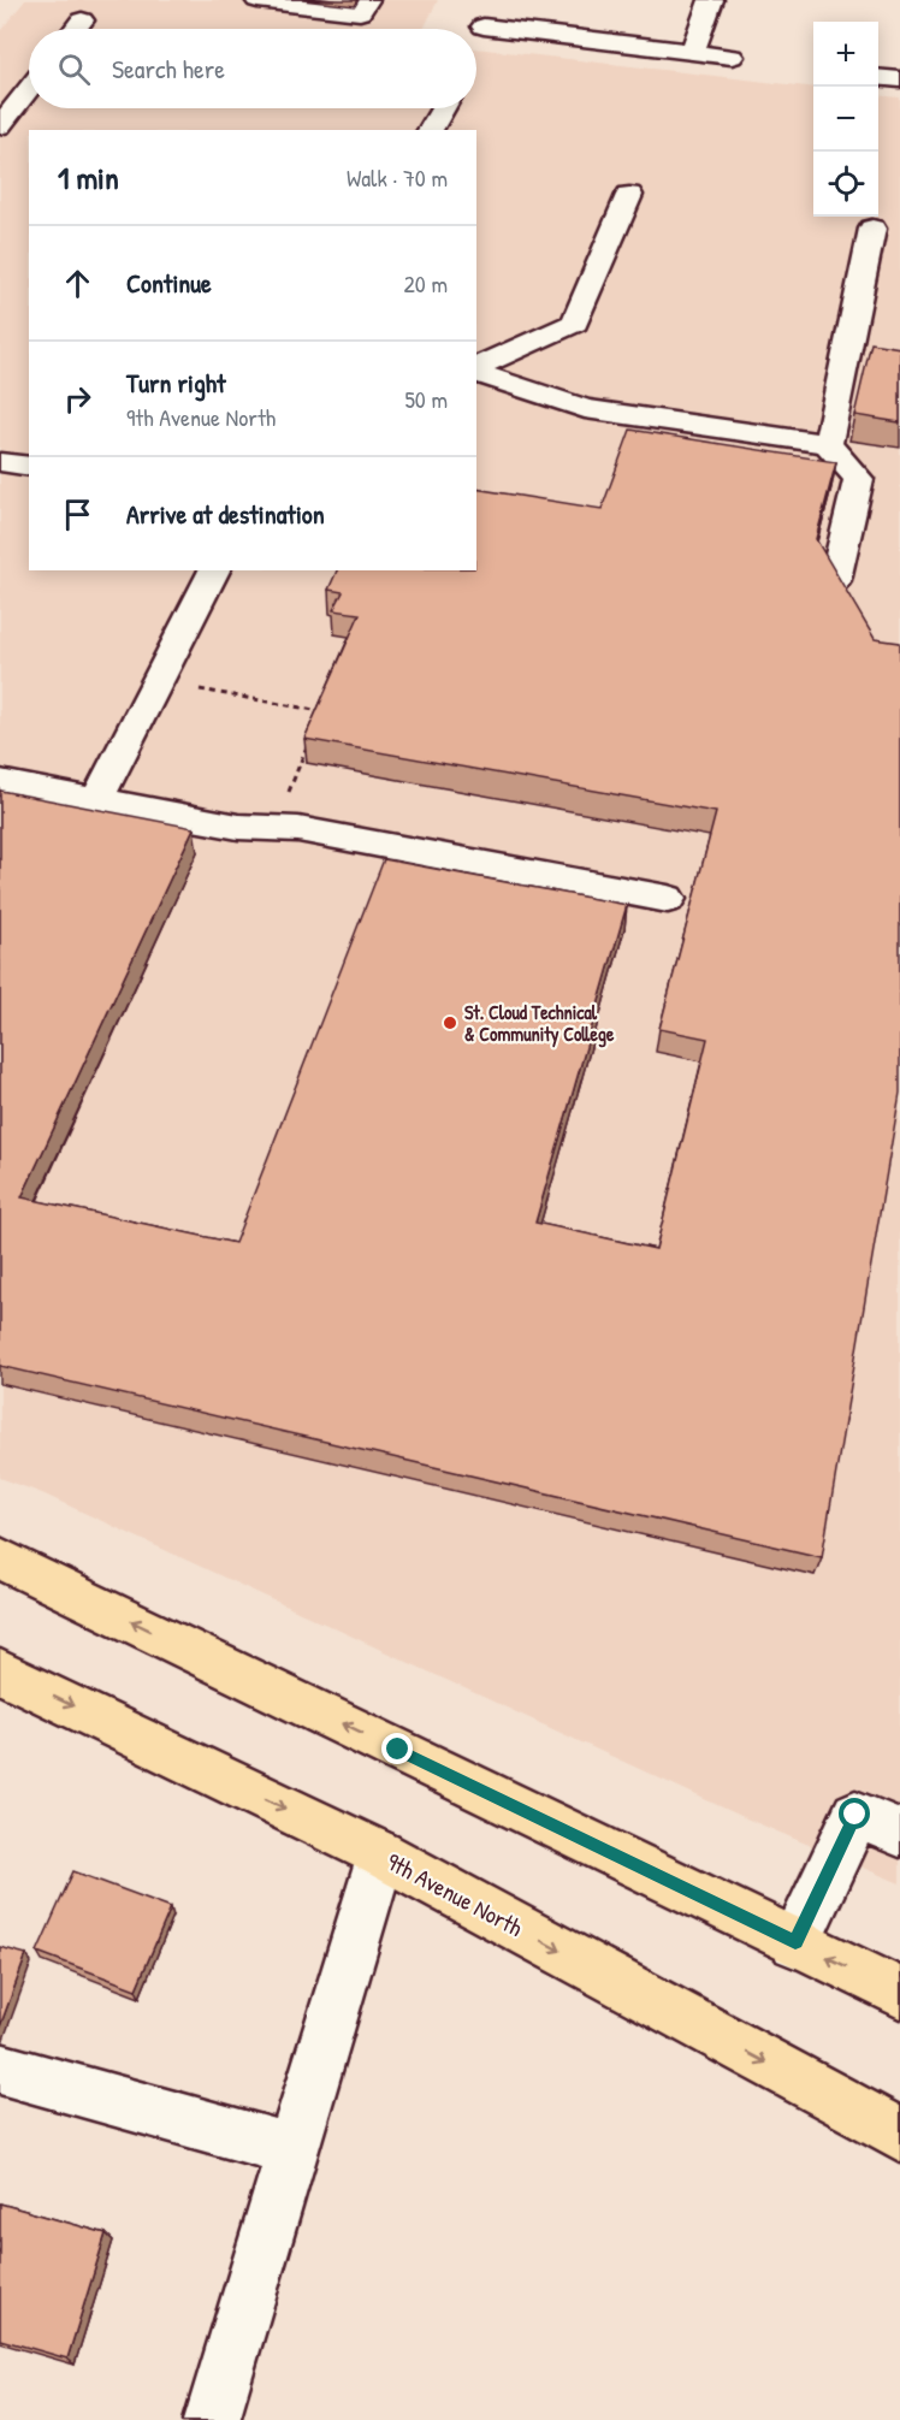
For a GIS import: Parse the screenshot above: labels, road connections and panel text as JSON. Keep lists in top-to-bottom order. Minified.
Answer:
{"streets":{"main road":["9th Avenue North"]},"places":["St. Cloud Technical & Community College"],"page":{"map_buttons":["+","−"],"search":"Search here","heading":["1 min","Walk · 70 m"],"list":[["Continue","20 m"],["Turn right","9th Avenue North","50 m"],"Arrive at destination"]}}
